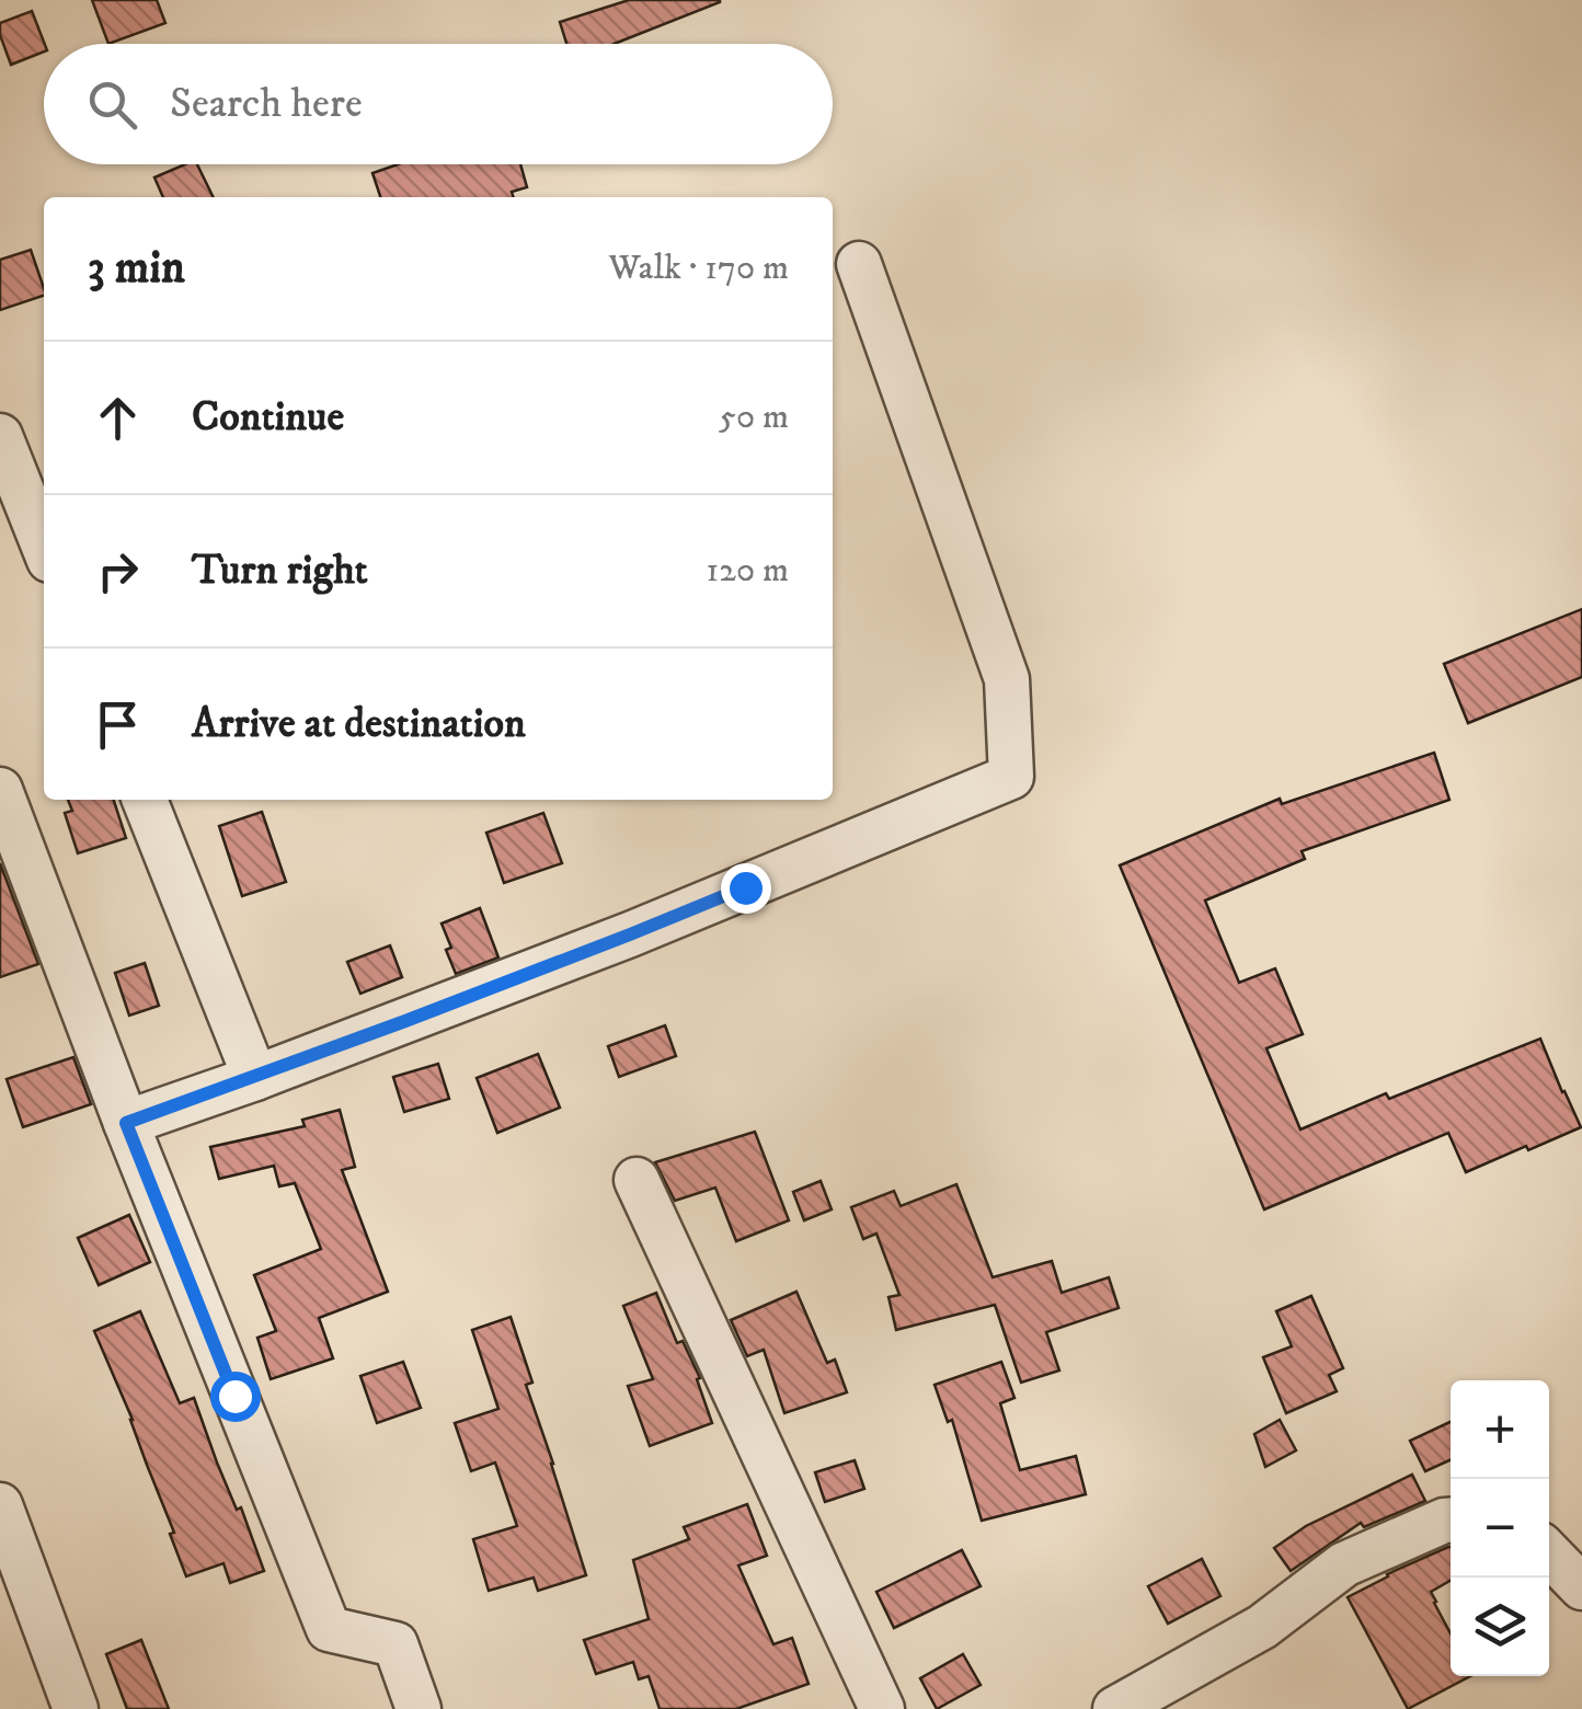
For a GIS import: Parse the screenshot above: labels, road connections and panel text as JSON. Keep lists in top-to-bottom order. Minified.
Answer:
{"page":{"search":"Search here","heading":["3 min","Walk · 170 m"],"list":[["Continue","50 m"],["Turn right","120 m"],"Arrive at destination"],"map_buttons":["+","−"]}}
